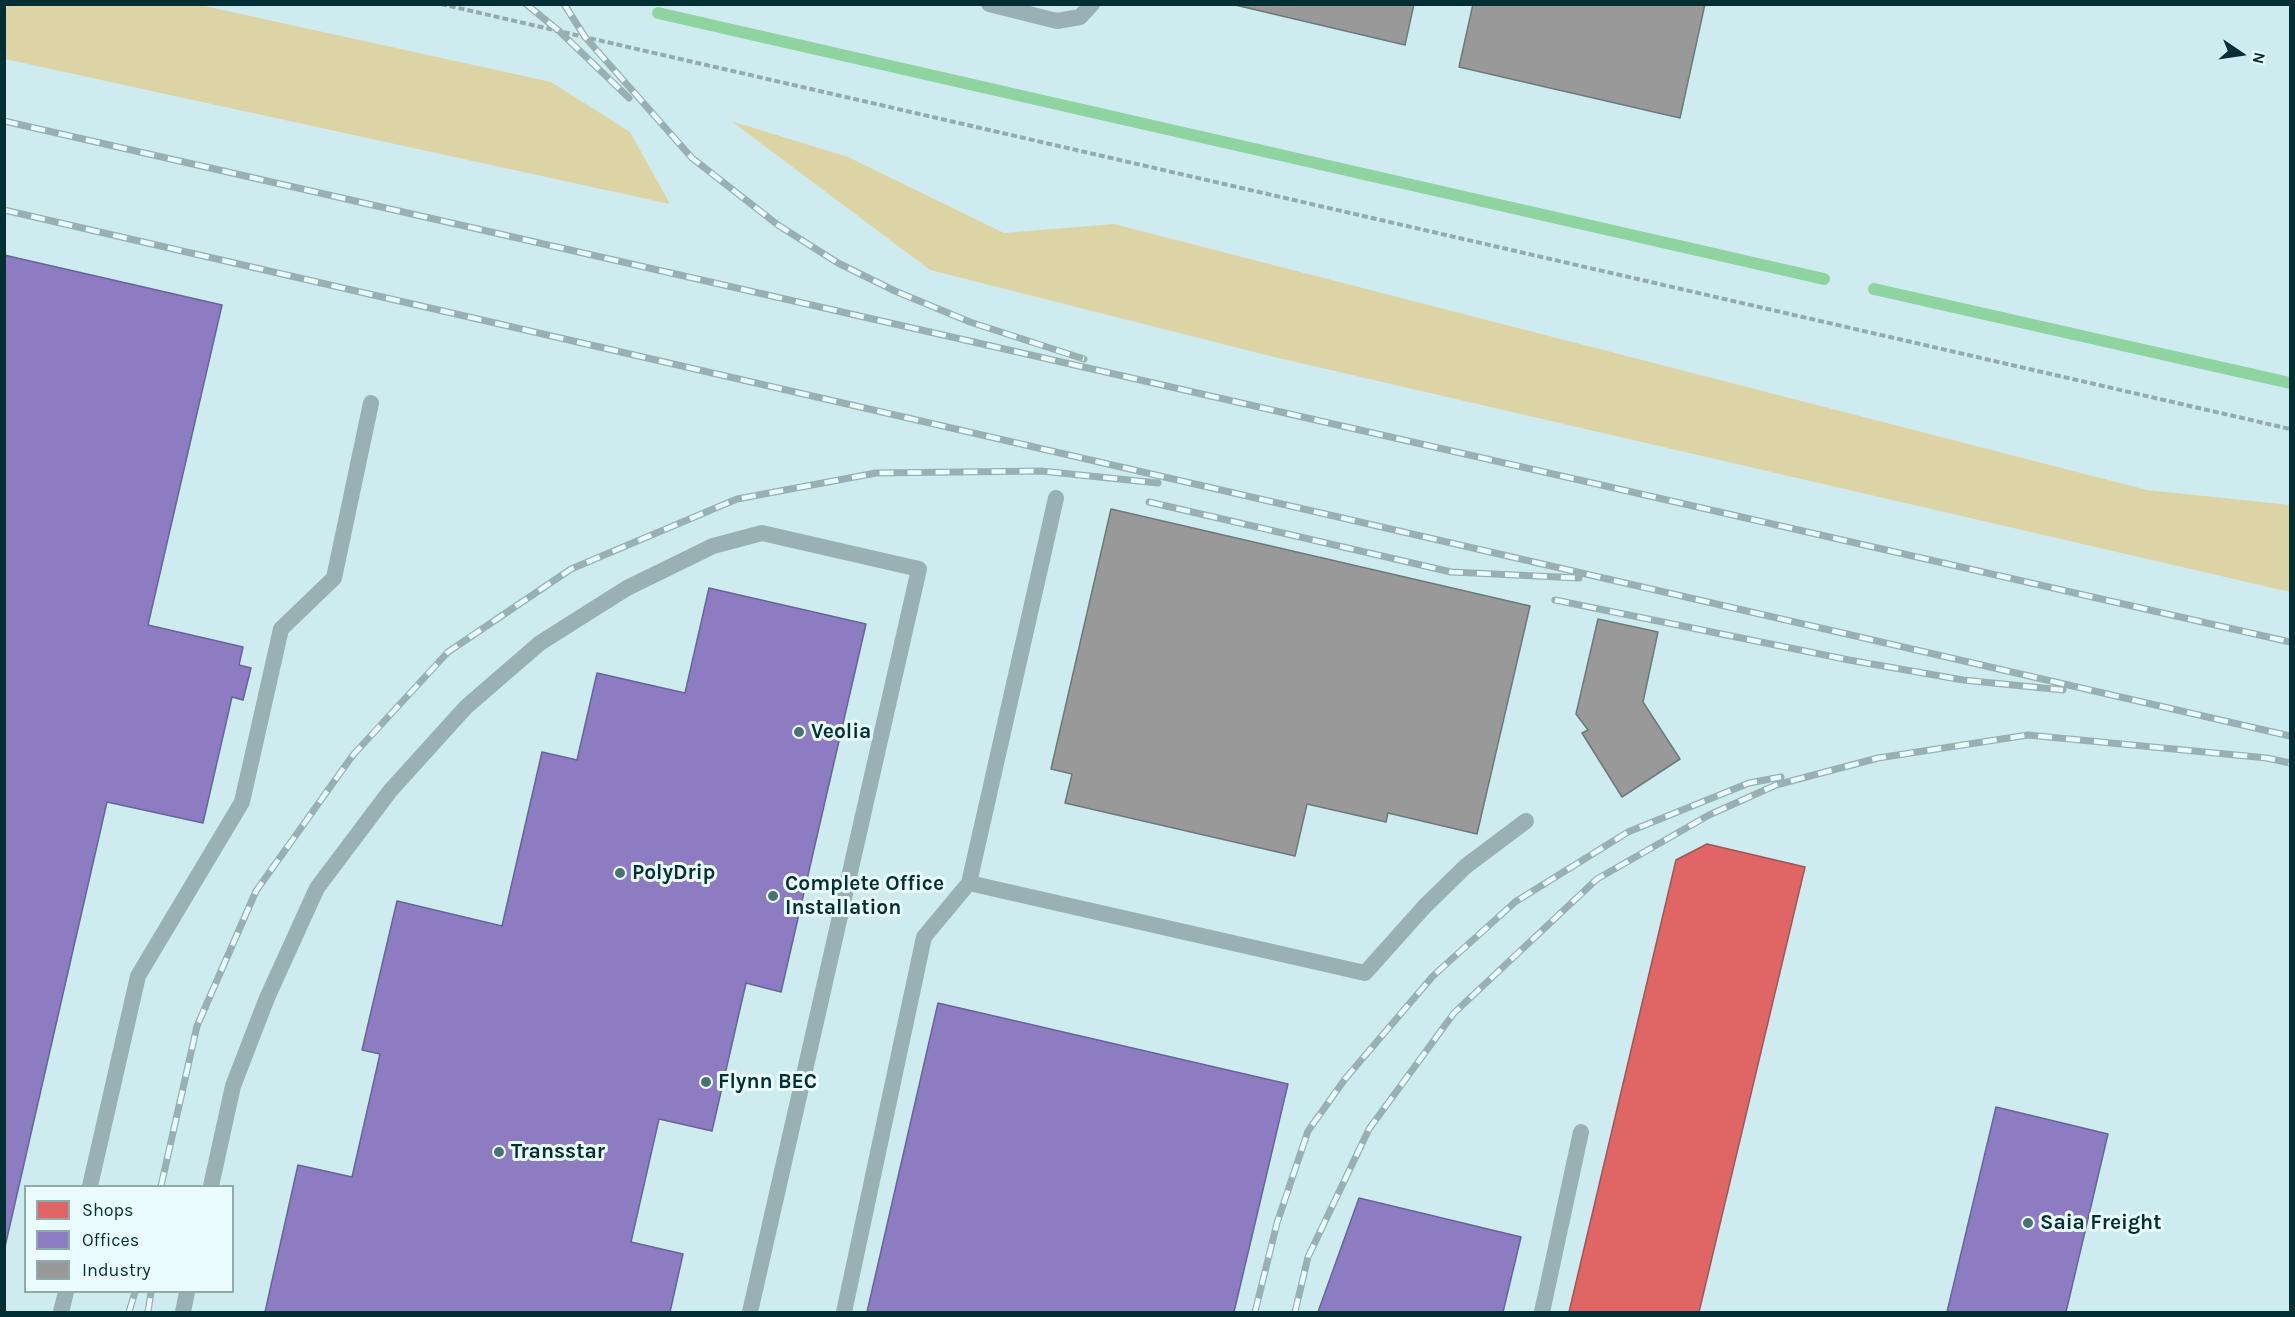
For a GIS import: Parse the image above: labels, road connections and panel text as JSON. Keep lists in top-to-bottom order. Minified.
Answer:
{"places":["Veolia","PolyDrip","Complete Office Installation","Flynn BEC","Transstar","Saia Freight"],"legend":["Shops","Offices","Industry"],"north":"right"}
